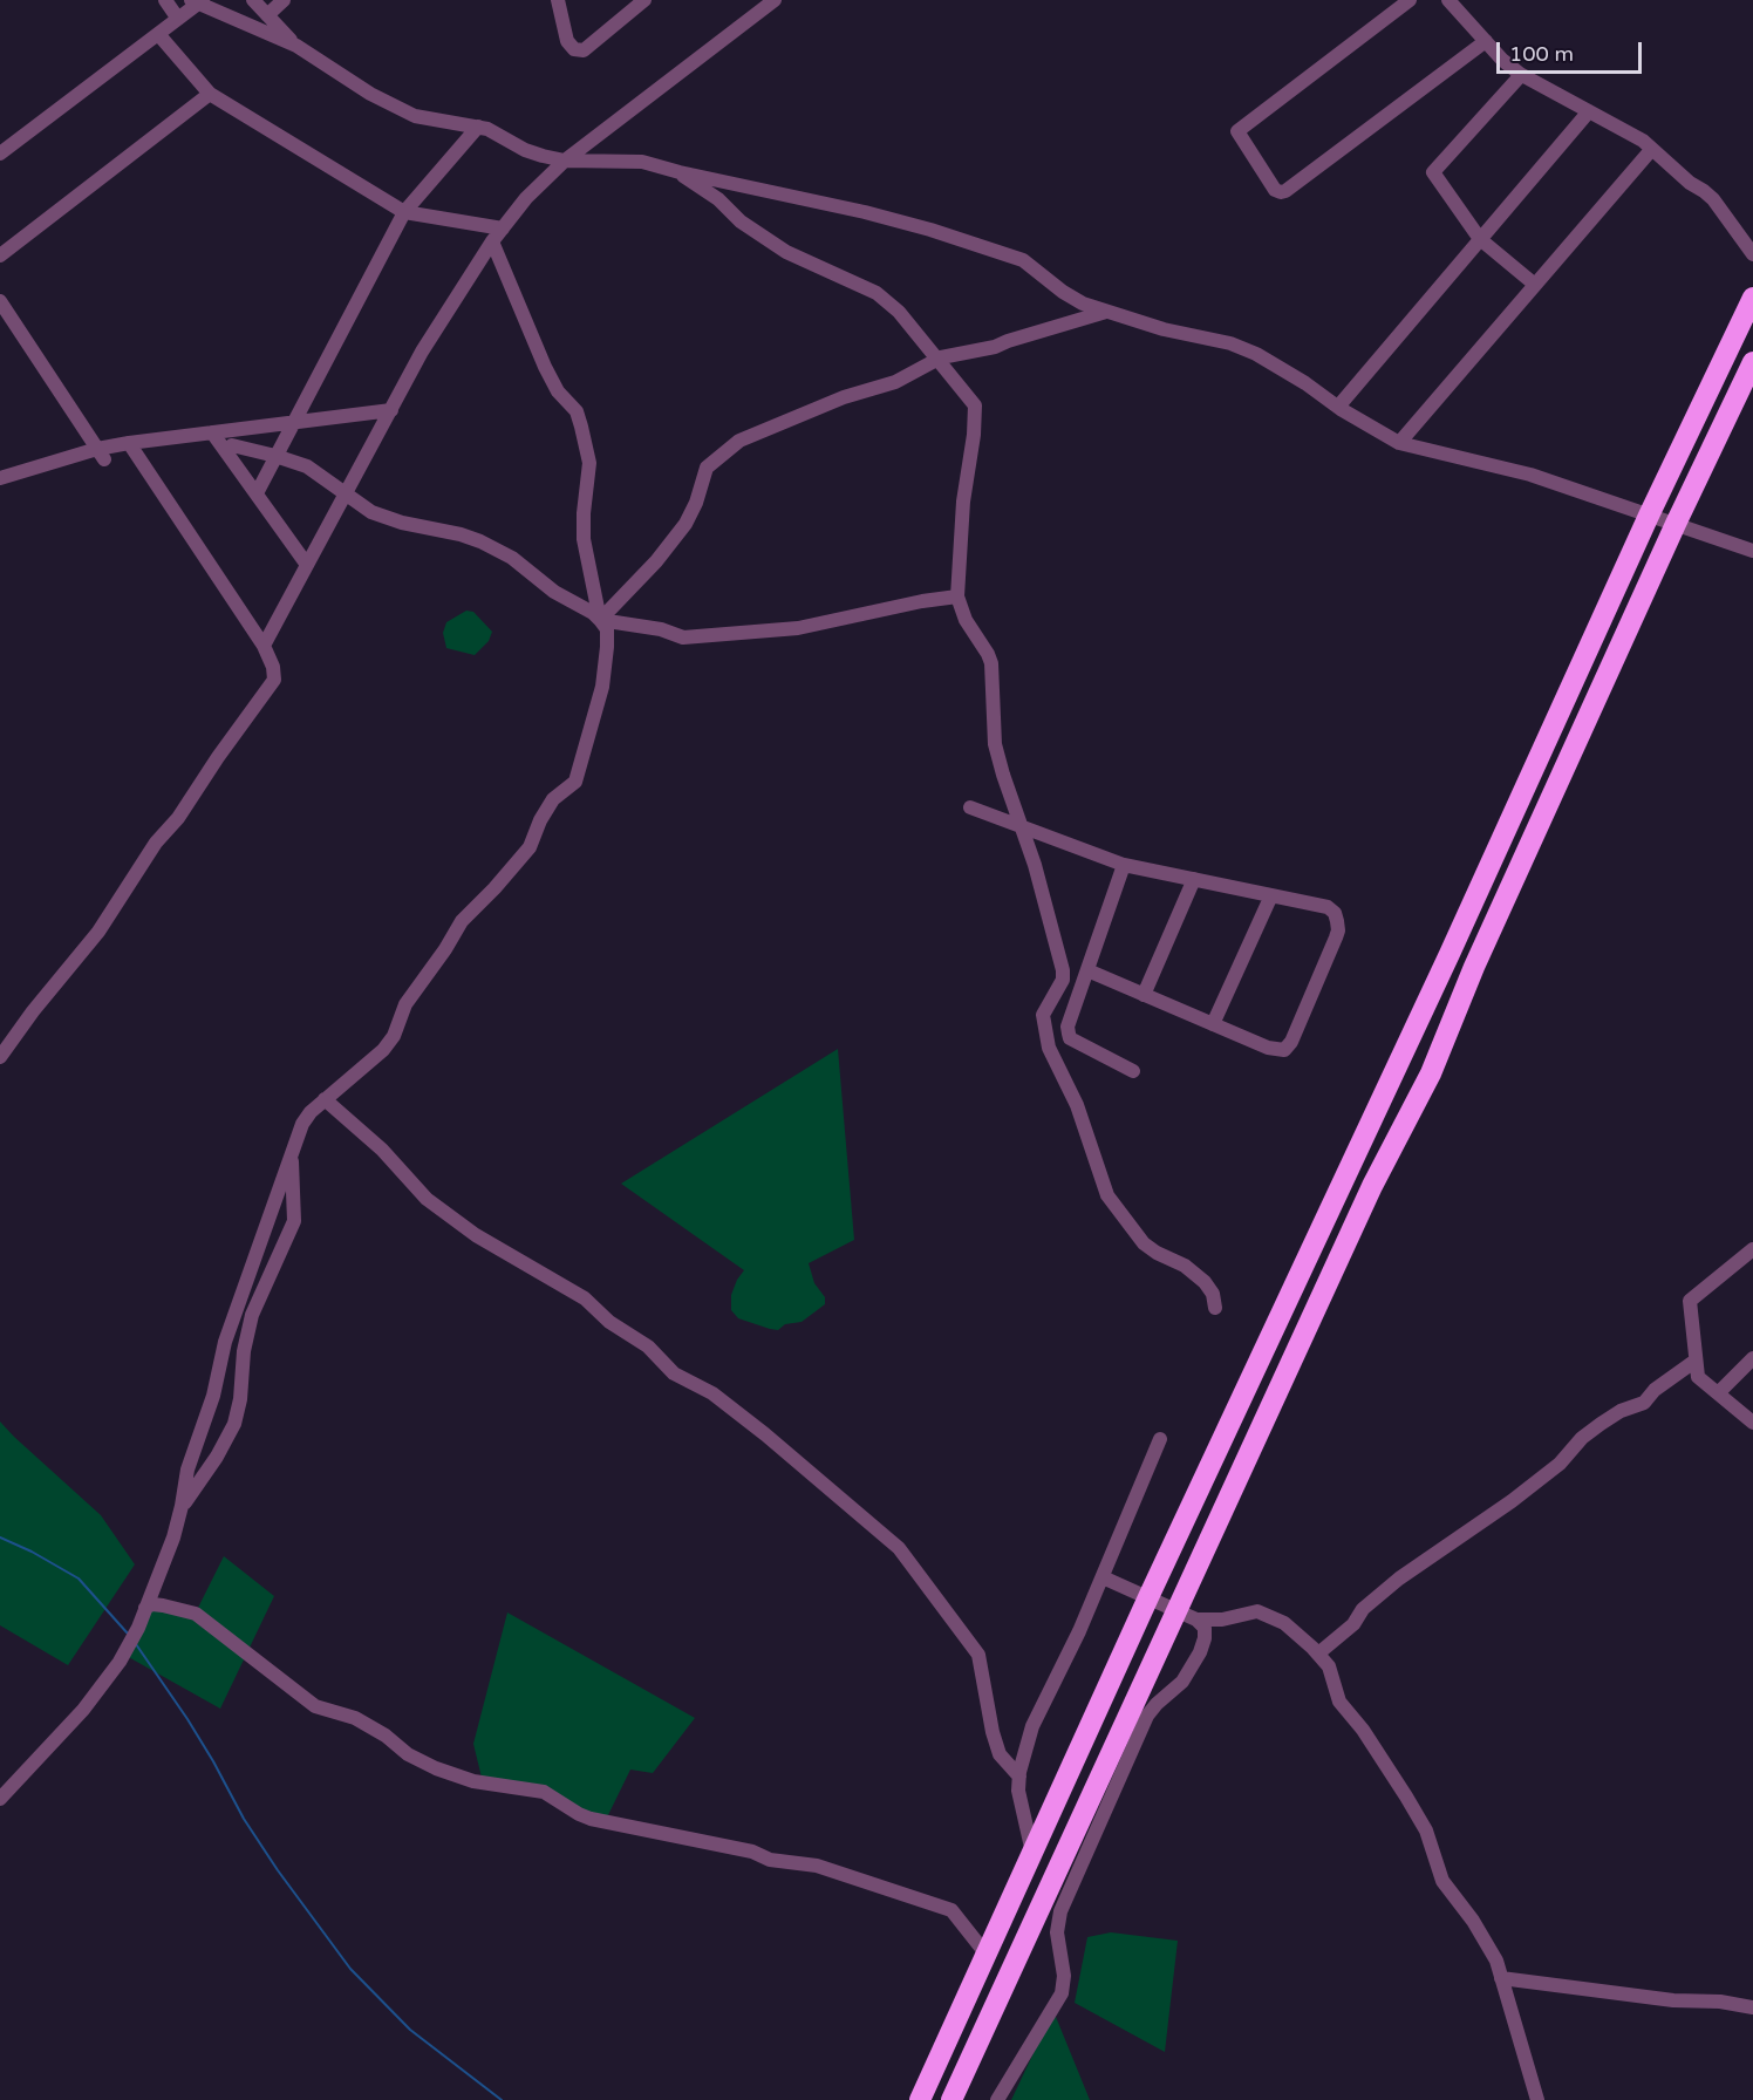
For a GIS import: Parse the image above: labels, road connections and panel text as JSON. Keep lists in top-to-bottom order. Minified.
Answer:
{"scale_bar":"100 m"}
